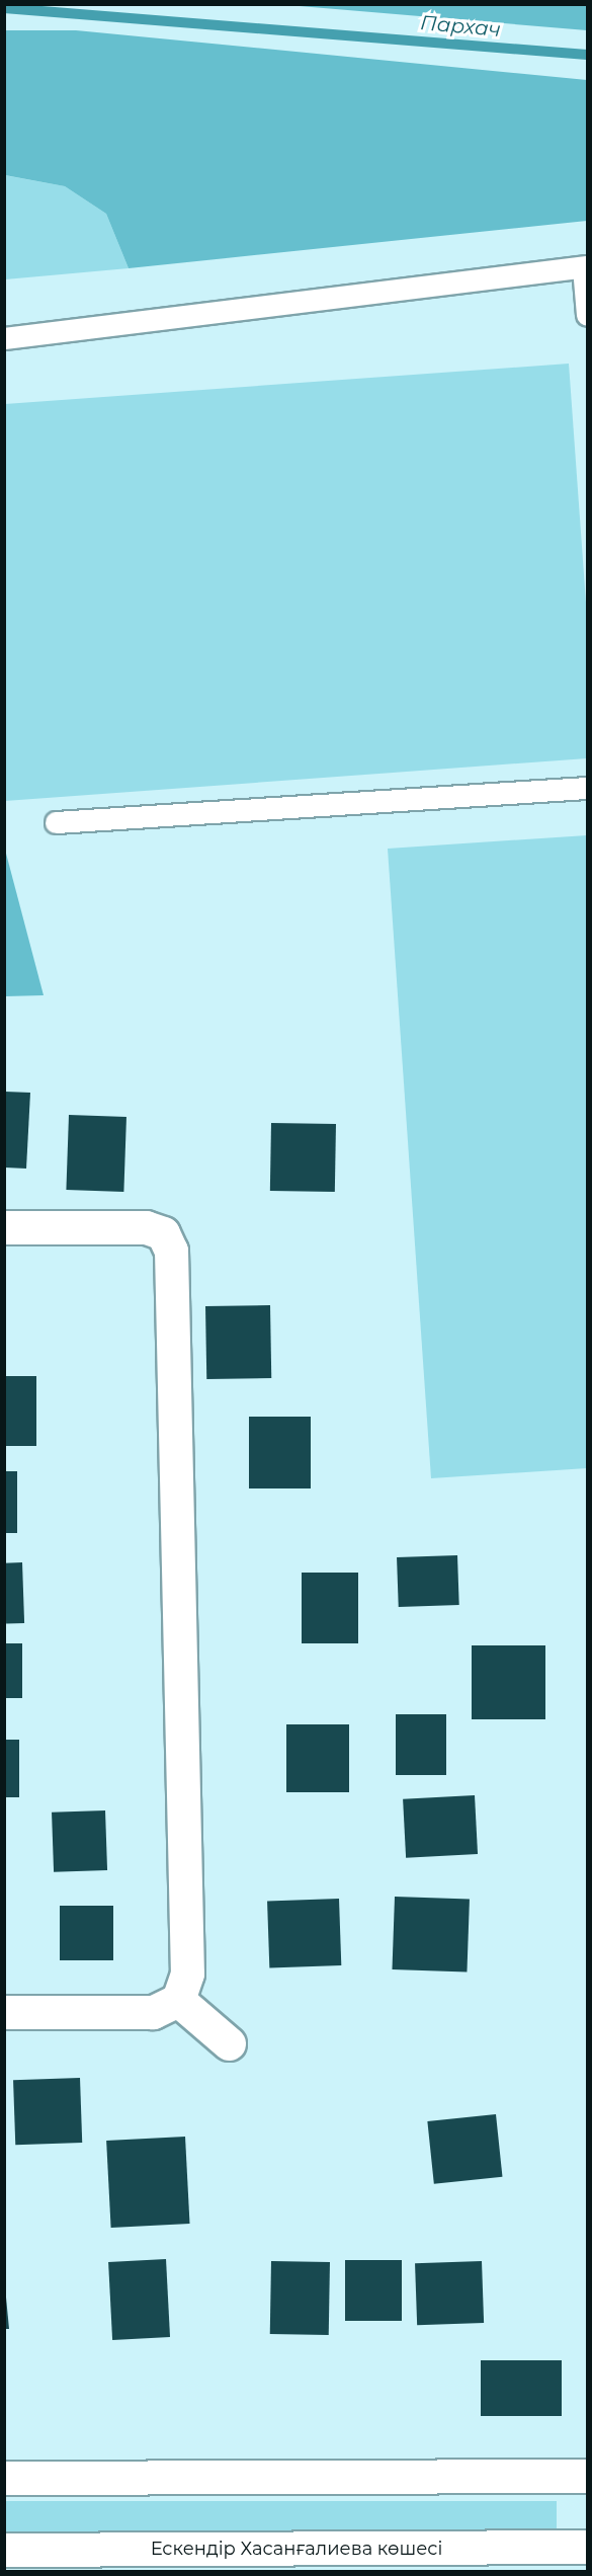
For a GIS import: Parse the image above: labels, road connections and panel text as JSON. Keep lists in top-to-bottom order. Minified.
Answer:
{"streets":{"street":["Ескендір Хасанғалиева көшесі"]},"water":["Пархач"]}
